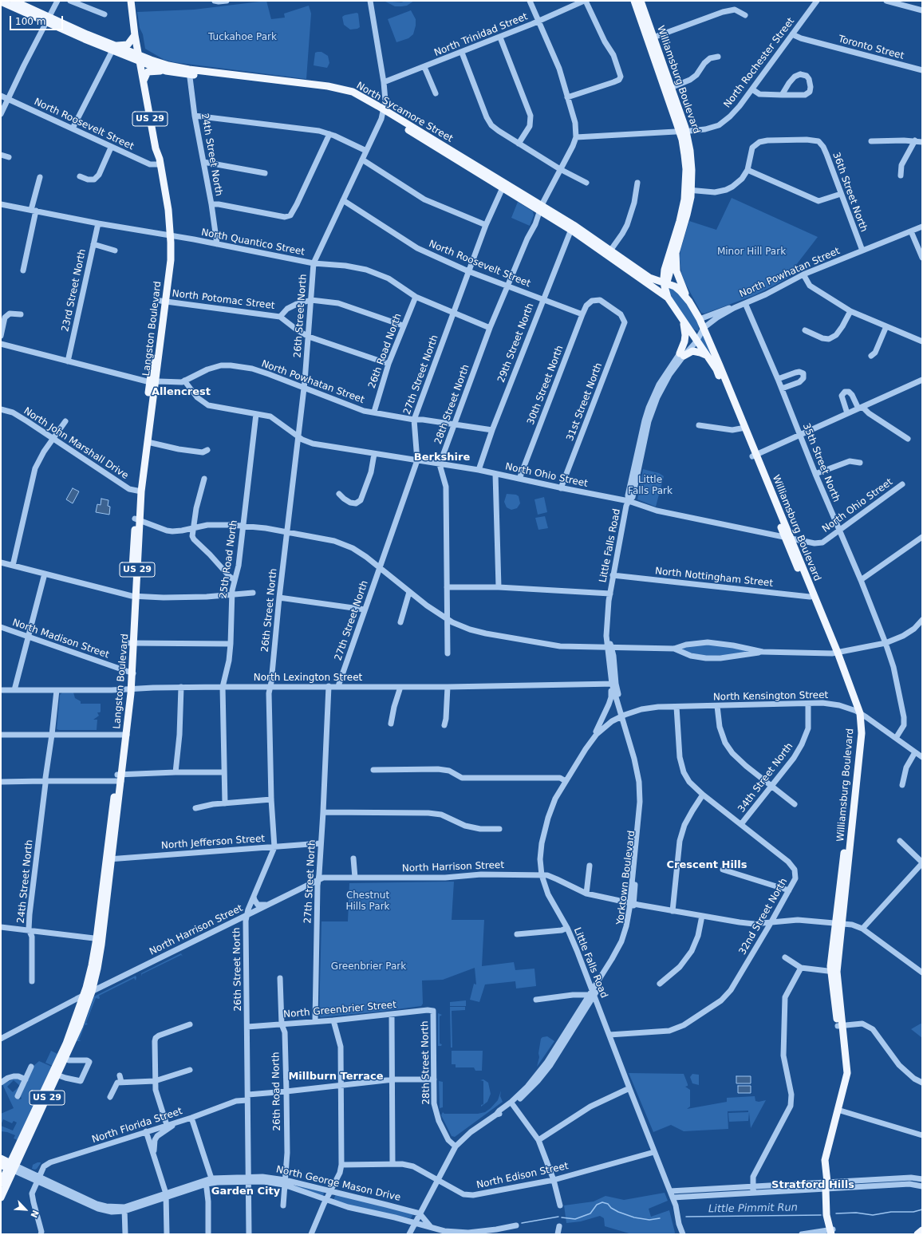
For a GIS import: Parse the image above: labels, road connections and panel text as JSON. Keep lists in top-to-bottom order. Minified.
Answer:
{"streets":{"main road":["Williamsburg Boulevard","North Sycamore Street","US 29","Langston Boulevard","North George Mason Drive"],"street":["North Trinidad Street","Toronto Street","North Rochester Street","North Roosevelt Street","24th Street North","36th Street North","North Quantico Street","North Powhatan Street","23rd Street North","North Potomac Street","26th Street North","29th Street North","26th Road North","27th Street North","30th Street North","31st Street North","28th Street North","North John Marshall Drive","35th Street North","North Ohio Street","Little Falls Road","25th Road North","North Nottingham Street","North Madison Street","North Lexington Street","North Kensington Street","34th Street North","North Jefferson Street","North Harrison Street","Yorktown Boulevard","32nd Street North","North Greenbrier Street","North Florida Street","North Edison Street"]},"crossings":[["North Trinidad Street","26th Street North"],["Toronto Street","North Rochester Street"],["North Rochester Street","Williamsburg Boulevard"],["North Rochester Street","28th Street North"],["Williamsburg Boulevard","North Sycamore Street"],["Williamsburg Boulevard","North Powhatan Street"],["Williamsburg Boulevard","North Ohio Street"],["Williamsburg Boulevard","Little Falls Road"],["Williamsburg Boulevard","North Nottingham Street"],["Williamsburg Boulevard","North Kensington Street"],["Williamsburg Boulevard","North Harrison Street"],["North Sycamore Street","24th Street North"],["North Sycamore Street","26th Street North"],["North Sycamore Street","Langston Boulevard"],["North Sycamore Street","29th Street North"],["North Sycamore Street","27th Street North"],["North Sycamore Street","28th Street North"],["North Roosevelt Street","26th Street North"],["North Roosevelt Street","Langston Boulevard"],["North Roosevelt Street","29th Street North"],["North Roosevelt Street","27th Street North"],["North Roosevelt Street","30th Street North"],["North Roosevelt Street","28th Street North"],["24th Street North","North Quantico Street"],["24th Street North","North Lexington Street"],["36th Street North","North Powhatan Street"],["North Quantico Street","23rd Street North"],["North Quantico Street","26th Street North"],["North Quantico Street","Langston Boulevard"],["North Quantico Street","26th Road North"],["North Quantico Street","27th Street North"],["North Quantico Street","28th Street North"],["North Powhatan Street","23rd Street North"],["North Powhatan Street","26th Street North"],["North Powhatan Street","Langston Boulevard"],["North Powhatan Street","29th Street North"],["North Powhatan Street","26th Road North"],["North Powhatan Street","27th Street North"],["North Powhatan Street","28th Street North"],["North Powhatan Street","35th Street North"],["North Powhatan Street","North Ohio Street"],["North Powhatan Street","Little Falls Road"],["North Potomac Street","26th Street North"],["North Potomac Street","Langston Boulevard"],["North Potomac Street","26th Road North"],["26th Street North","North Ohio Street"],["26th Street North","North Lexington Street"],["26th Street North","North Jefferson Street"],["26th Street North","North Harrison Street"],["26th Street North","North Greenbrier Street"],["26th Street North","North Florida Street"],["26th Street North","North George Mason Drive"],["Langston Boulevard","North John Marshall Drive"],["Langston Boulevard","North Madison Street"],["Langston Boulevard","North Lexington Street"],["Langston Boulevard","North Jefferson Street"],["Langston Boulevard","North Harrison Street"],["Langston Boulevard","North George Mason Drive"],["29th Street North","North Ohio Street"],["26th Road North","North Greenbrier Street"],["26th Road North","North Florida Street"],["26th Road North","North George Mason Drive"],["27th Street North","North Ohio Street"],["27th Street North","North Lexington Street"],["27th Street North","North Jefferson Street"],["27th Street North","North Harrison Street"],["27th Street North","North Greenbrier Street"],["30th Street North","31st Street North"],["30th Street North","North Ohio Street"],["31st Street North","North Ohio Street"],["28th Street North","North Ohio Street"],["28th Street North","Yorktown Boulevard"],["28th Street North","North Greenbrier Street"],["28th Street North","North Florida Street"],["35th Street North","North Ohio Street"],["35th Street North","North Kensington Street"],["North Ohio Street","Little Falls Road"],["North Ohio Street","25th Road North"],["Little Falls Road","North Nottingham Street"],["Little Falls Road","North Lexington Street"],["Little Falls Road","North Kensington Street"],["Little Falls Road","North Harrison Street"],["Little Falls Road","Yorktown Boulevard"],["Little Falls Road","32nd Street North"],["Little Falls Road","North Edison Street"],["25th Road North","North Lexington Street"],["North Kensington Street","34th Street North"],["North Kensington Street","Yorktown Boulevard"],["North Kensington Street","32nd Street North"],["34th Street North","32nd Street North"],["North Harrison Street","Yorktown Boulevard"],["North Harrison Street","32nd Street North"],["Yorktown Boulevard","North Edison Street"],["Yorktown Boulevard","North George Mason Drive"],["North Florida Street","North George Mason Drive"]],"districts":["Allencrest","Berkshire","Crescent Hills","Millburn Terrace","Stratford Hills","Garden City"],"water":["Little Pimmit Run"],"parks":["Tuckahoe Park","Minor Hill Park","Little Falls Park","Chestnut Hills Park","Greenbrier Park"],"scale_bar":"100 m","north":"bottom right"}
